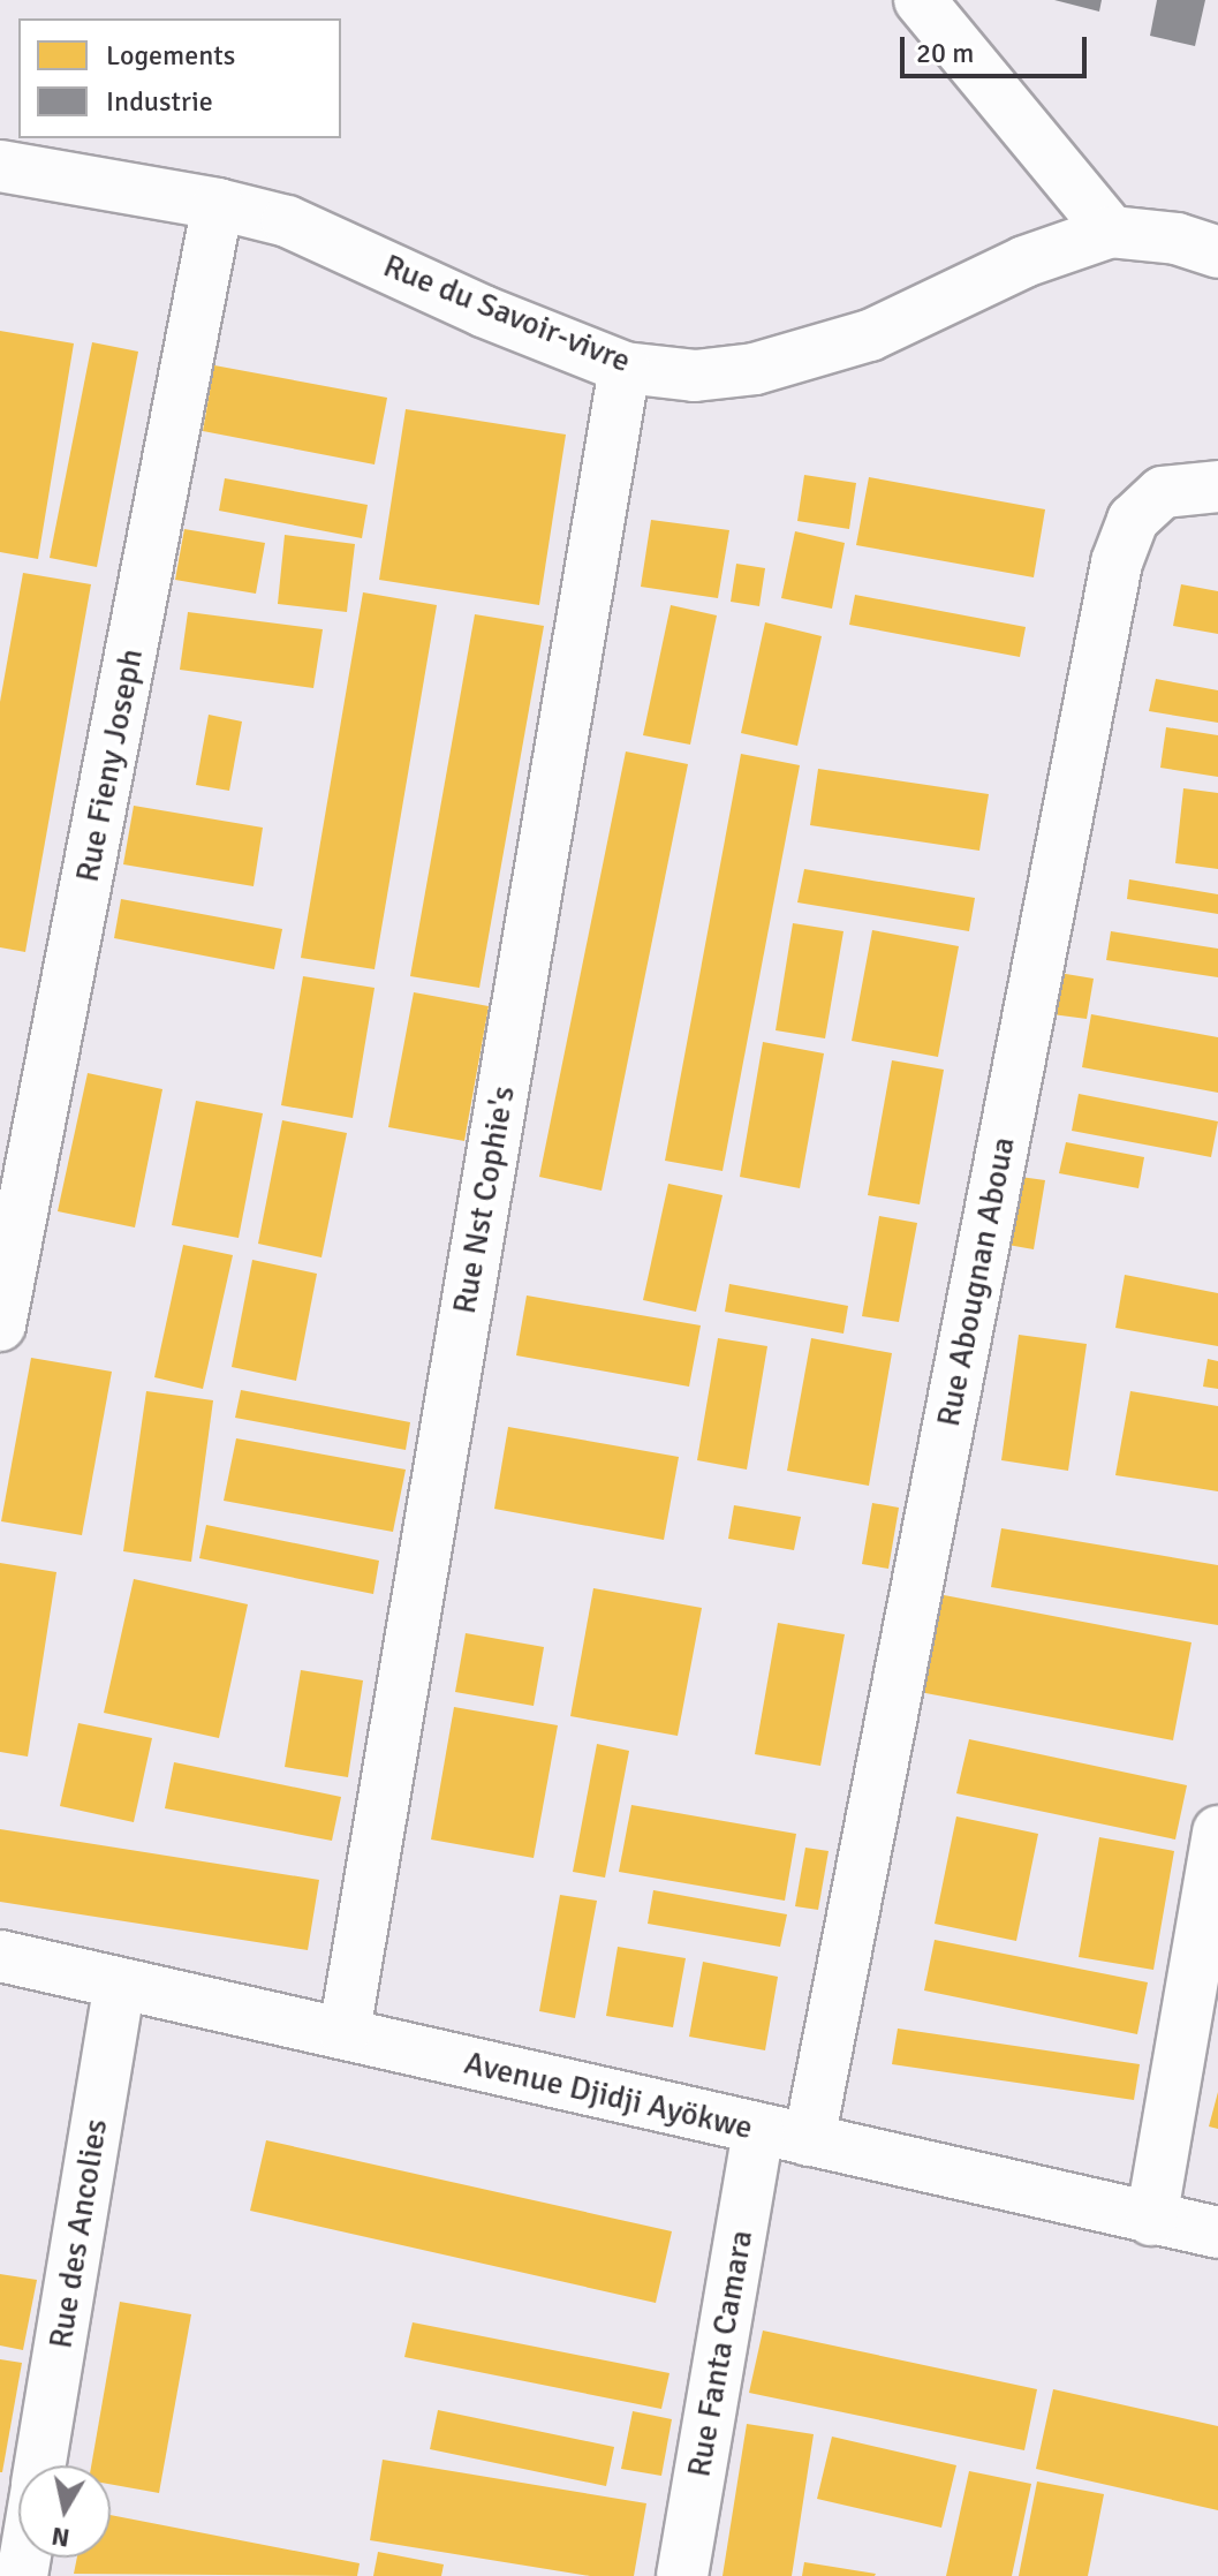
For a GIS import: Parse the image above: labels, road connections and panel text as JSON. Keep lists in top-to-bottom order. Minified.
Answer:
{"streets":{"street":["Rue du Savoir-vivre","Rue Fieny Joseph","Rue Nst Cophie's","Rue Abougnan Aboua","Avenue Djidji Ayökwe","Rue des Ancolies","Rue Fanta Camara"]},"crossings":[["Rue du Savoir-vivre","Rue Fieny Joseph"],["Rue du Savoir-vivre","Rue Nst Cophie's"],["Rue Nst Cophie's","Avenue Djidji Ayökwe"],["Rue Abougnan Aboua","Avenue Djidji Ayökwe"],["Avenue Djidji Ayökwe","Rue des Ancolies"],["Avenue Djidji Ayökwe","Rue Fanta Camara"]],"legend":["Logements","Industrie"],"scale_bar":"20 m","north":"bottom"}
